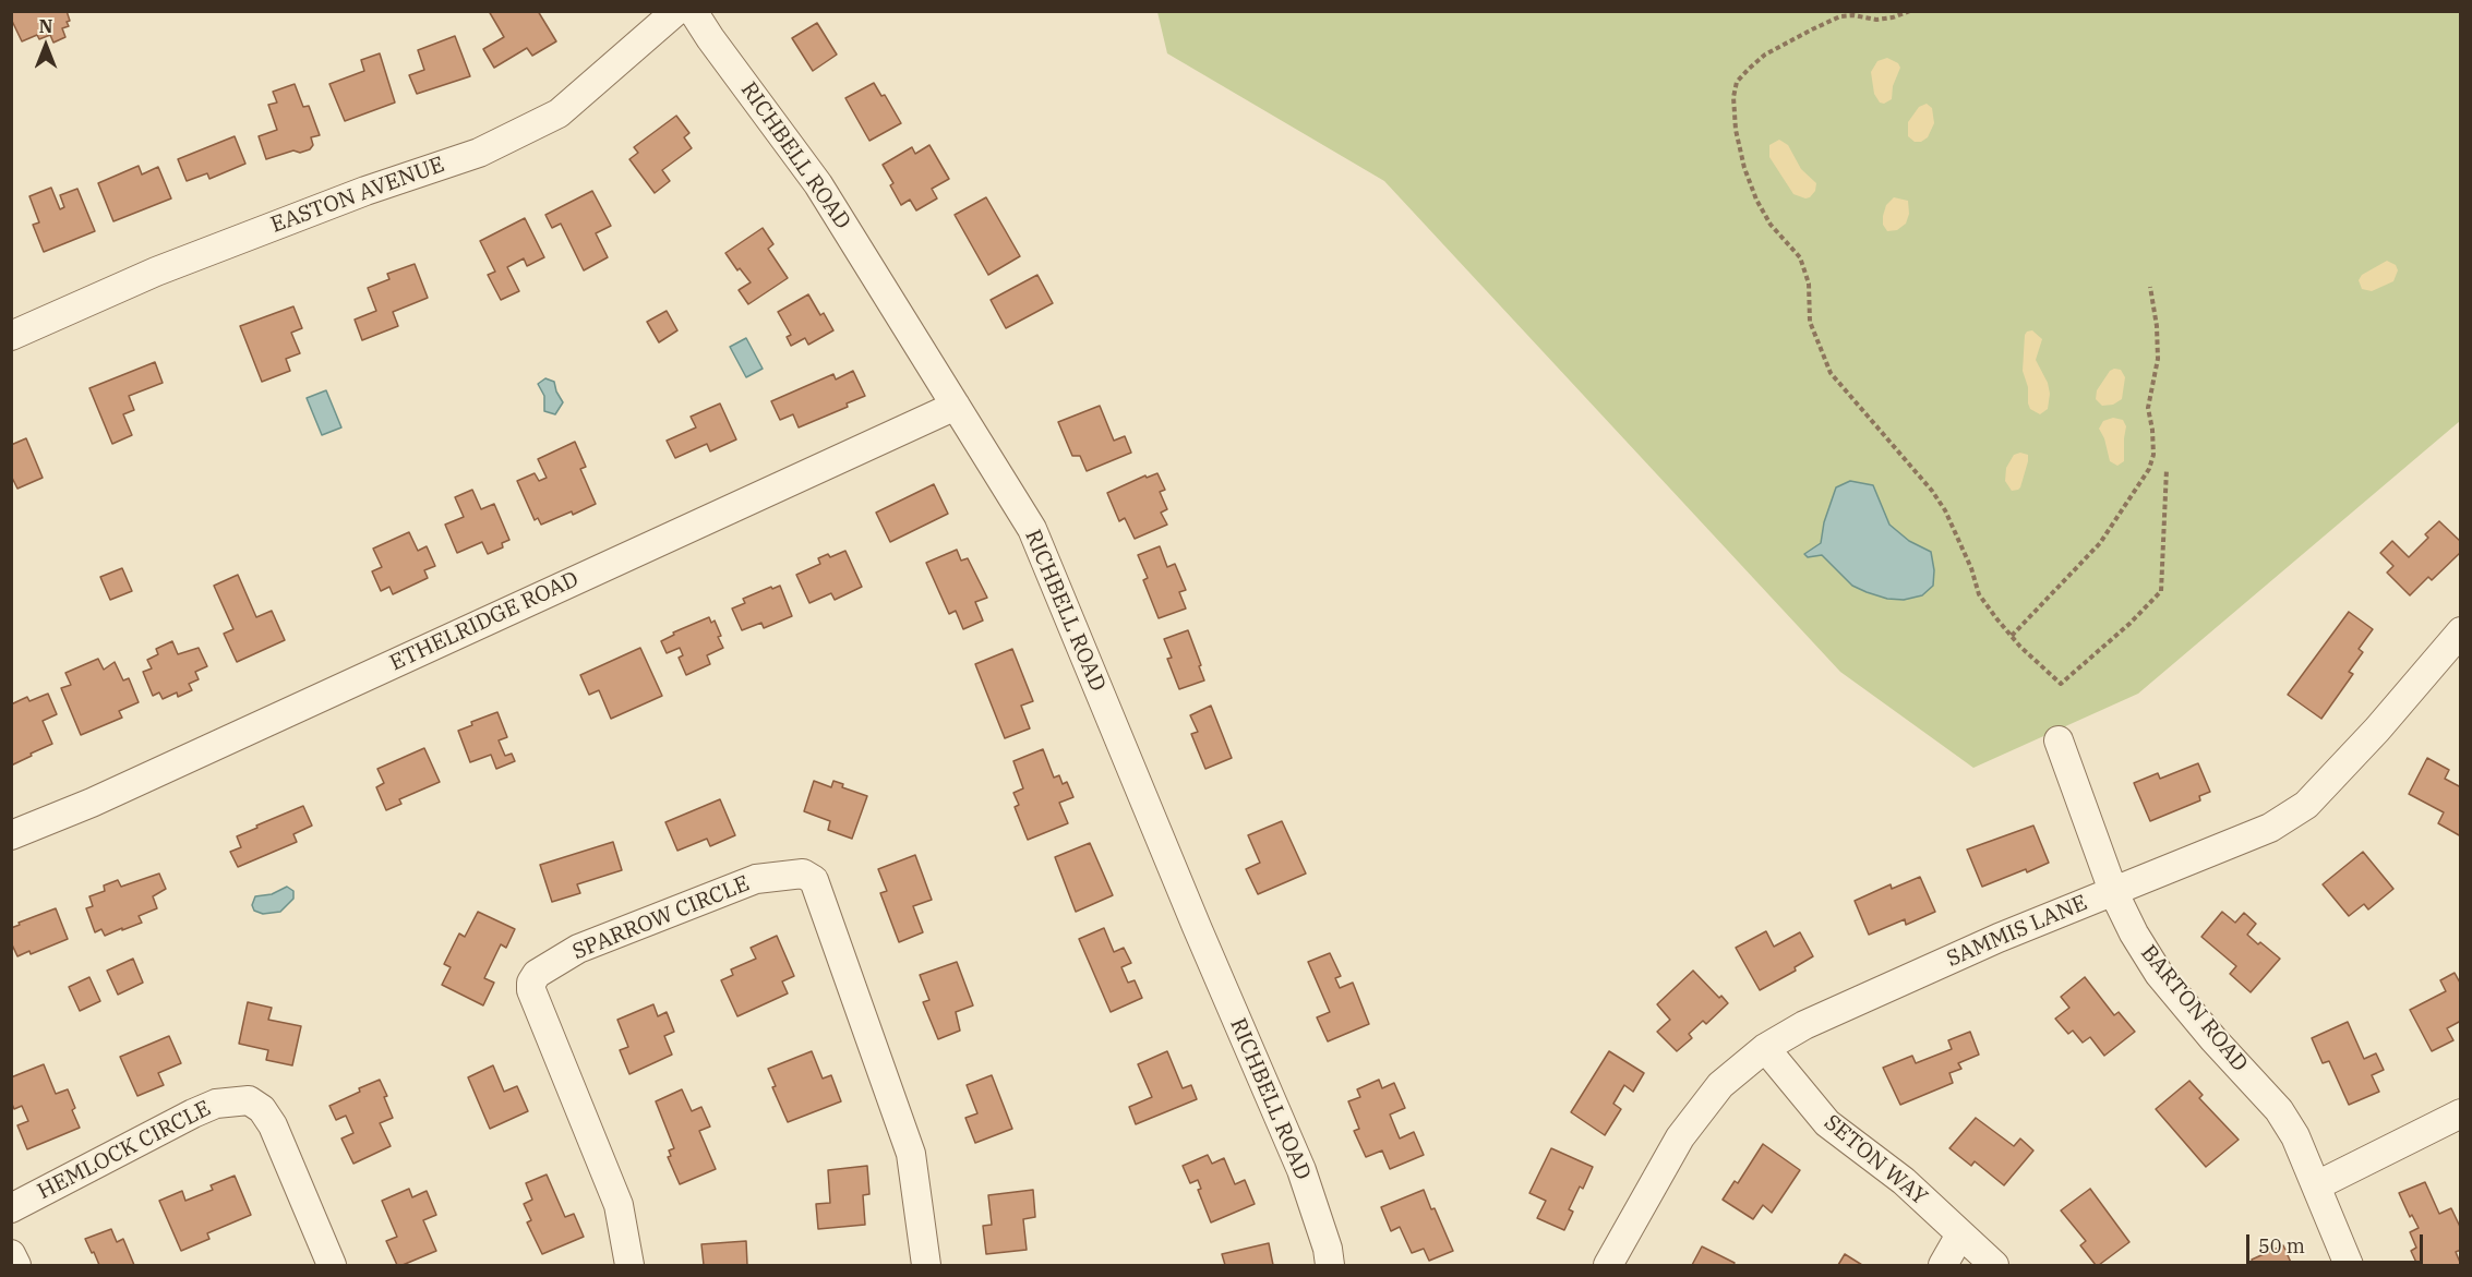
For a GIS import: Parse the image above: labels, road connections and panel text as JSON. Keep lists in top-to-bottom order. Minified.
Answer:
{"streets":{"street":["RICHBELL ROAD","EASTON AVENUE","ETHELRIDGE ROAD","SPARROW CIRCLE","SAMMIS LANE","BARTON ROAD","HEMLOCK CIRCLE","SETON WAY"]},"crossings":[["RICHBELL ROAD","ETHELRIDGE ROAD"],["SAMMIS LANE","BARTON ROAD"],["SAMMIS LANE","SETON WAY"]],"scale_bar":"50 m","north":"top"}
